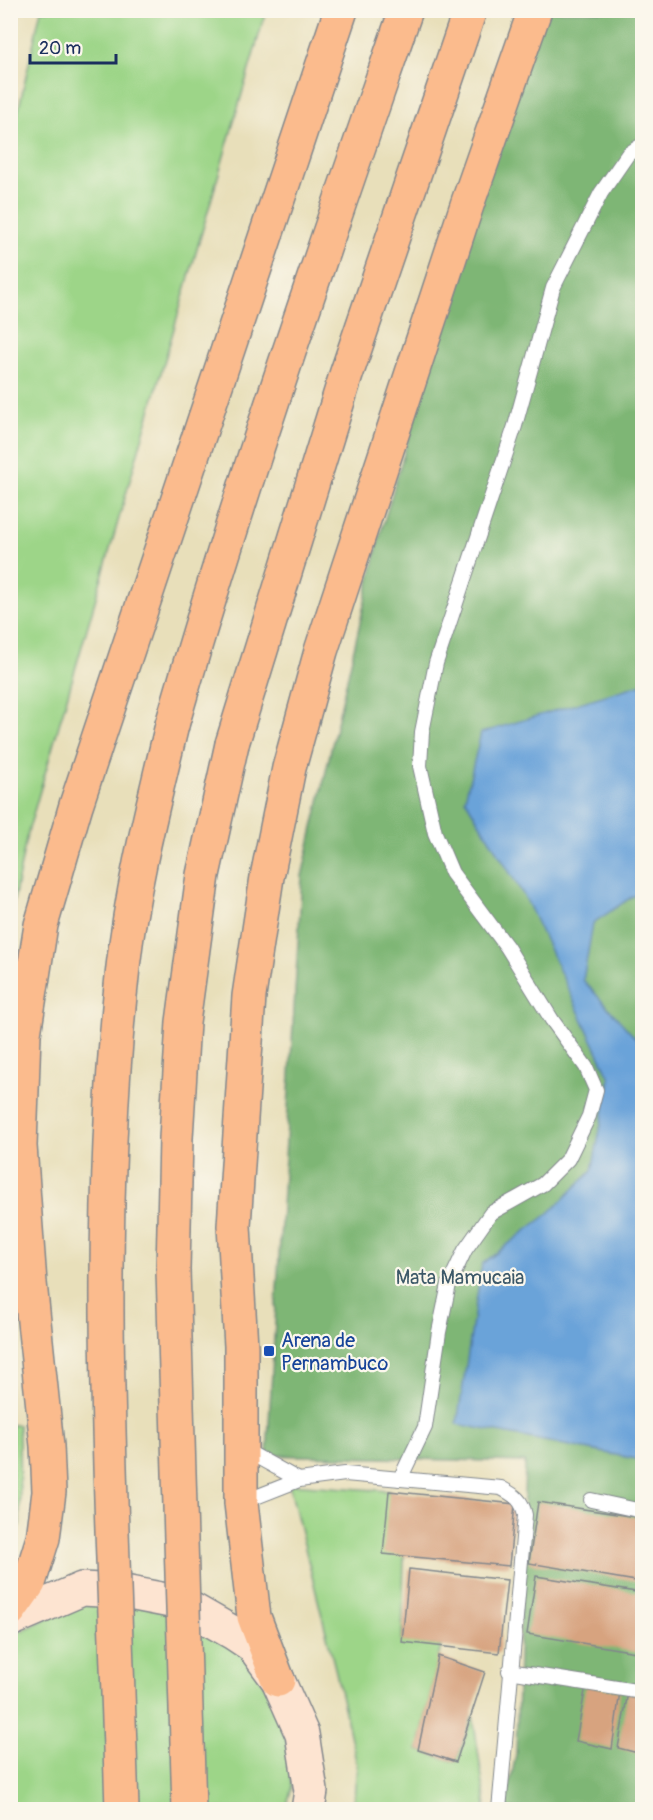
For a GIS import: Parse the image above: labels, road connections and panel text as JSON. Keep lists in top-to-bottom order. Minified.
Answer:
{"parks":["Mata Mamucaia"],"places":{"transit":["Arena de Pernambuco"]},"scale_bar":"20 m"}
